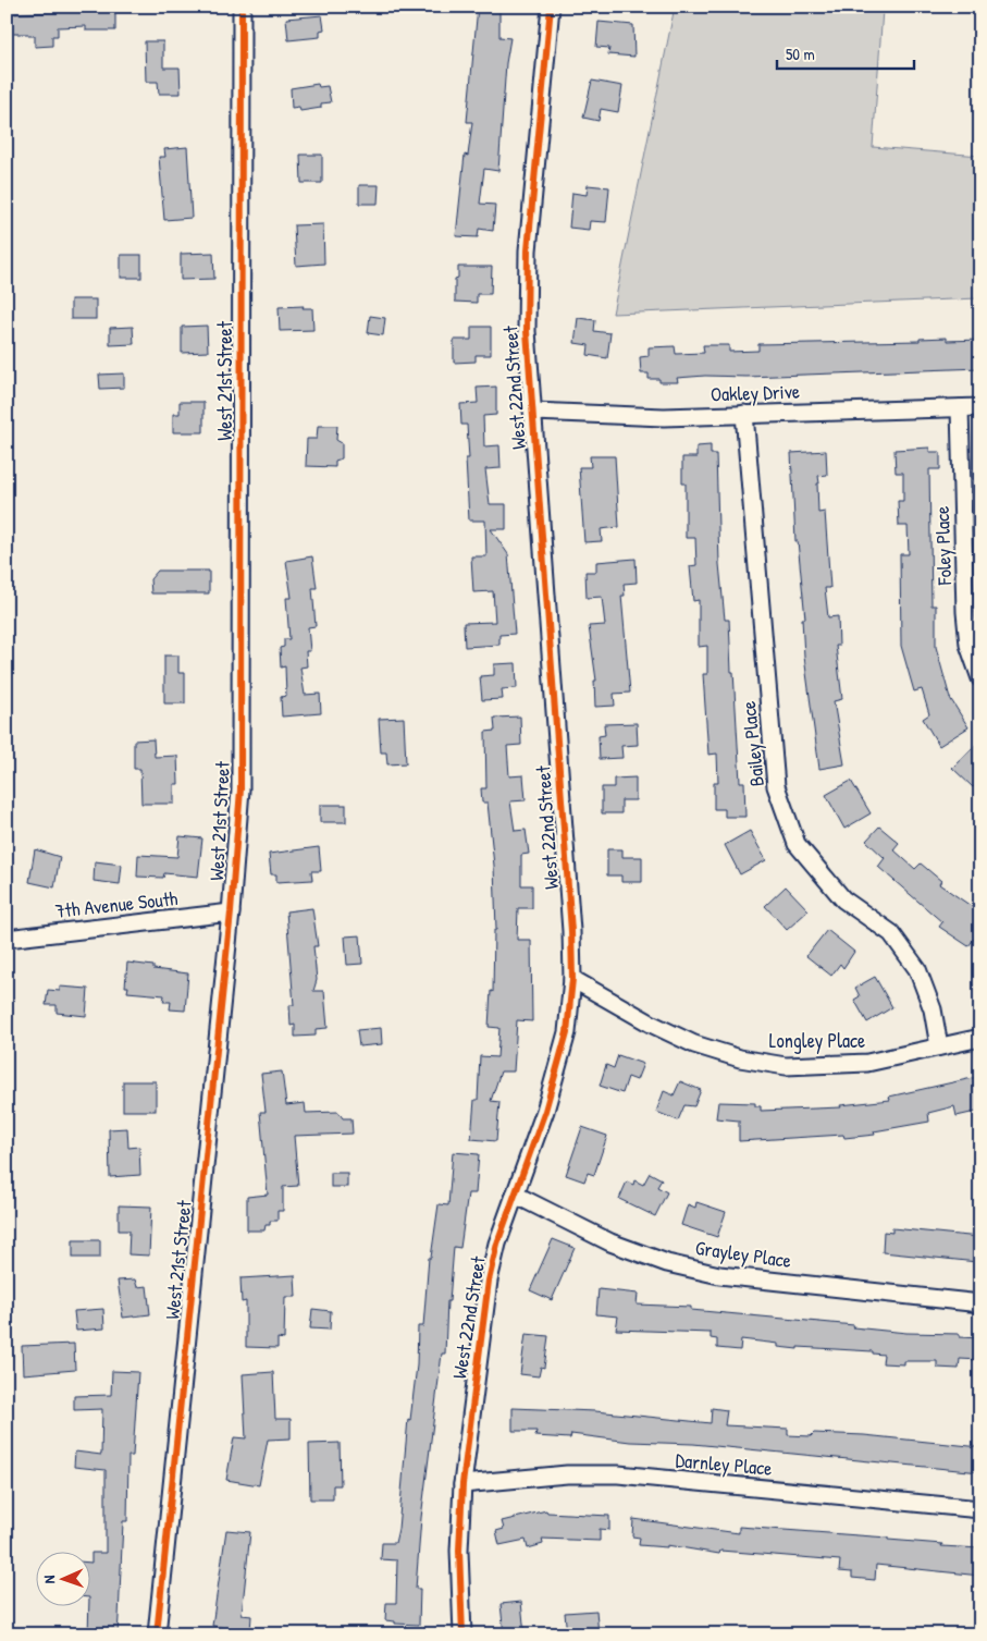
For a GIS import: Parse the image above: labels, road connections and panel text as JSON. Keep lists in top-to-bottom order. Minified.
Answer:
{"streets":{"street":["West 21st Street","West 22nd Street","Oakley Drive","Foley Place","Bailey Place","7th Avenue South","Longley Place","Grayley Place","Darnley Place"]},"crossings":[["West 21st Street","7th Avenue South"],["West 22nd Street","Oakley Drive"],["West 22nd Street","Longley Place"],["West 22nd Street","Grayley Place"],["West 22nd Street","Darnley Place"],["Oakley Drive","Foley Place"],["Oakley Drive","Bailey Place"],["Bailey Place","Longley Place"]],"scale_bar":"50 m","north":"left"}
